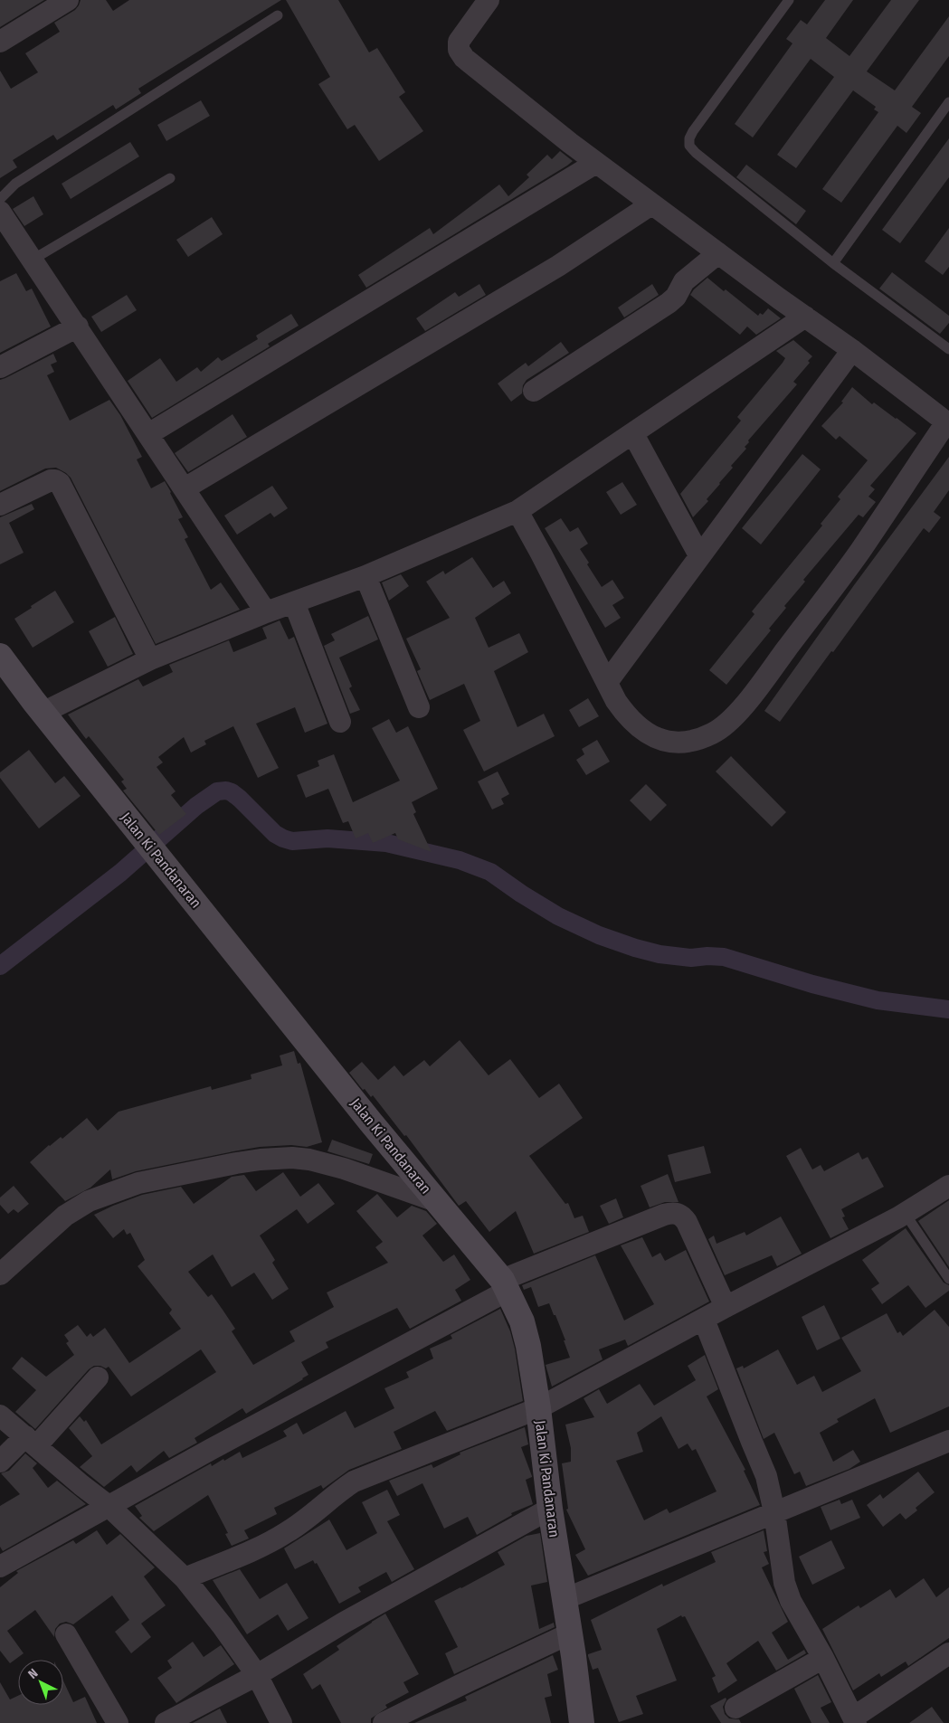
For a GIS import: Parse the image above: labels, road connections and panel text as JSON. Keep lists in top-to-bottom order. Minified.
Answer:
{"streets":{"main road":["Jalan Ki Pandanaran"]},"north":"top left"}
